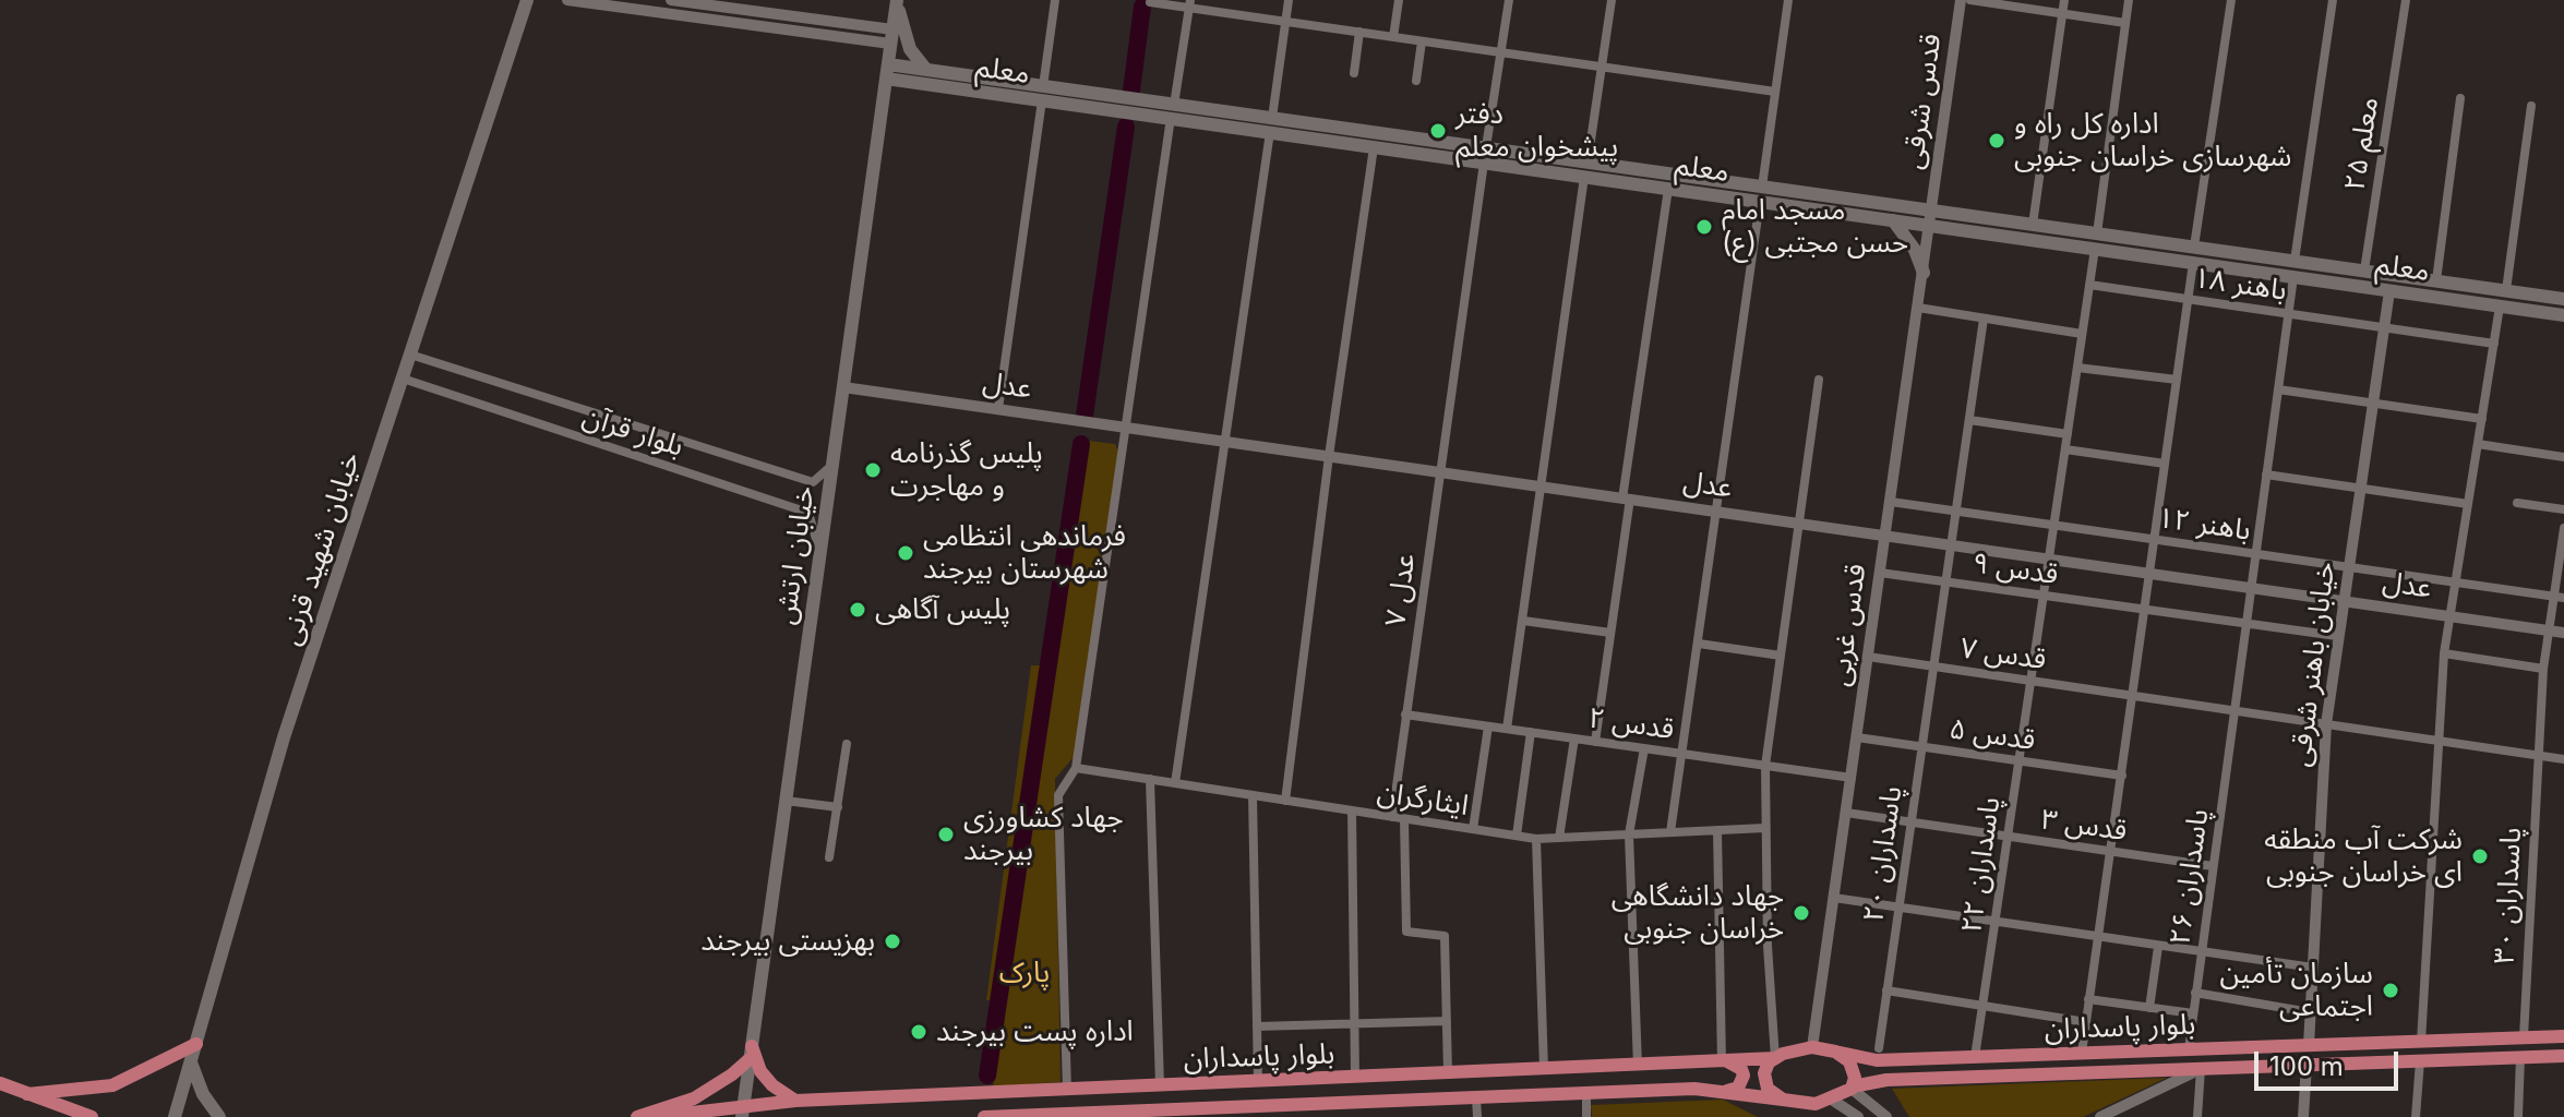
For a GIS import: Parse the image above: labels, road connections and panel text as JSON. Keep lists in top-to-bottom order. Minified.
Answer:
{"streets":{"main road":["معلم","خیابان شهید قرنی","خیابان ارتش","بلوار پاسداران"],"street":["قدس شرقی","معلم ۲۵","باهنر ۱۸","عدل","بلوار قرآن","باهنر ۱۲","قدس ۹","عدل ۷","قدس غربی","قدس ۷","خیابان باهنر شرقی","قدس ۲","قدس ۵","ایثارگران","قدس ۳","پاسداران ۲۰","پاسداران ۲۲","پاسداران ۲۶","پاسداران ۳۰"]},"crossings":[["معلم","قدس شرقی"],["معلم","معلم ۲۵"],["معلم","خیابان ارتش"],["معلم","عدل ۷"],["معلم","قدس غربی"],["معلم","خیابان باهنر شرقی"],["معلم","پاسداران ۲۲"],["معلم","پاسداران ۲۶"],["قدس شرقی","قدس غربی"],["باهنر ۱۸","خیابان باهنر شرقی"],["باهنر ۱۸","پاسداران ۲۲"],["باهنر ۱۸","پاسداران ۲۶"],["عدل","خیابان ارتش"],["عدل","عدل ۷"],["عدل","قدس غربی"],["عدل","خیابان باهنر شرقی"],["عدل","پاسداران ۲۰"],["عدل","پاسداران ۲۲"],["عدل","پاسداران ۲۶"],["عدل","پاسداران ۳۰"],["بلوار قرآن","خیابان شهید قرنی"],["بلوار قرآن","خیابان ارتش"],["باهنر ۱۲","قدس غربی"],["باهنر ۱۲","خیابان باهنر شرقی"],["باهنر ۱۲","پاسداران ۲۰"],["باهنر ۱۲","پاسداران ۲۲"],["باهنر ۱۲","پاسداران ۲۶"],["باهنر ۱۲","پاسداران ۳۰"],["خیابان ارتش","بلوار پاسداران"],["قدس ۹","قدس غربی"],["قدس ۹","خیابان باهنر شرقی"],["قدس ۹","پاسداران ۲۰"],["قدس ۹","پاسداران ۲۲"],["قدس ۹","پاسداران ۲۶"],["عدل ۷","قدس ۲"],["عدل ۷","ایثارگران"],["قدس غربی","قدس ۷"],["قدس غربی","قدس ۲"],["قدس غربی","قدس ۵"],["قدس غربی","قدس ۳"],["قدس غربی","بلوار پاسداران"],["قدس ۷","خیابان باهنر شرقی"],["قدس ۷","پاسداران ۲۰"],["قدس ۷","پاسداران ۲۲"],["قدس ۷","پاسداران ۲۶"],["قدس ۷","پاسداران ۳۰"],["خیابان باهنر شرقی","بلوار پاسداران"],["قدس ۵","پاسداران ۲۰"],["قدس ۵","پاسداران ۲۲"],["قدس ۳","پاسداران ۲۰"],["قدس ۳","پاسداران ۲۲"],["قدس ۳","پاسداران ۲۶"],["پاسداران ۲۲","بلوار پاسداران"],["پاسداران ۲۶","بلوار پاسداران"],["پاسداران ۳۰","بلوار پاسداران"]],"parks":["پارک"],"places":["دفتر پیشخوان معلم","اداره کل راه و شهرسازی خراسان جنوبی","مسجد امام حسن مجتبی (ع)","پلیس گذرنامه و مهاجرت","فرماندهی انتظامی شهرستان بیرجند","پلیس آگاهی","جهاد کشاورزی بیرجند","شرکت آب منطقه ای خراسان جنوبی","جهاد دانشگاهی خراسان جنوبی","بهزیستی بیرجند","سازمان تأمین اجتماعی","اداره پست بیرجند"],"scale_bar":"100 m"}
